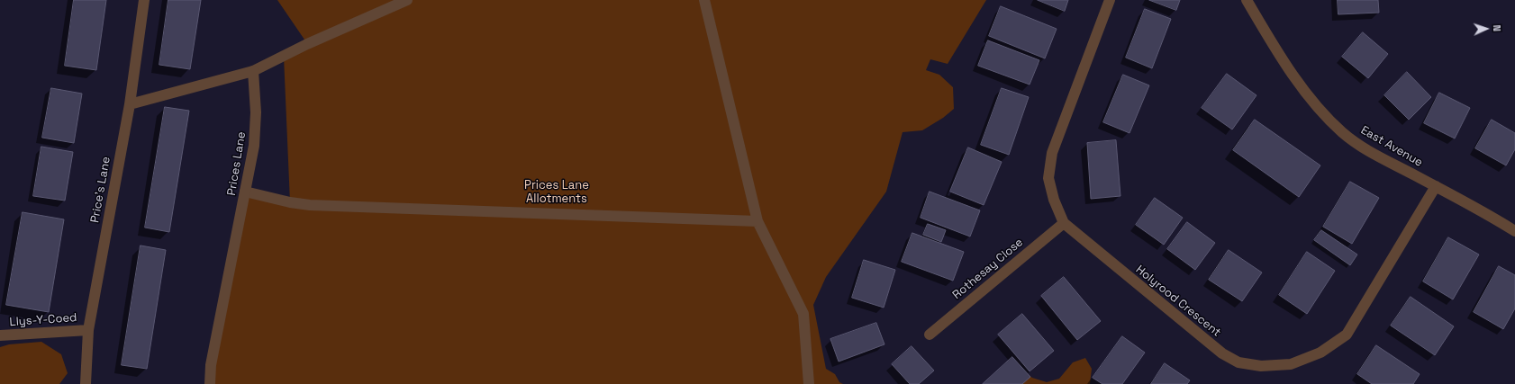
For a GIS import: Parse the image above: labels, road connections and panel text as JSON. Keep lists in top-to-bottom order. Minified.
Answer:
{"streets":{"street":["East Avenue","Prices Lane","Price's Lane","Rothesay Close","Holyrood Crescent","Llys-Y-Coed"]},"crossings":[["East Avenue","Holyrood Crescent"],["Price's Lane","Llys-Y-Coed"],["Rothesay Close","Holyrood Crescent"]],"parks":["Prices Lane Allotments"],"north":"right"}
